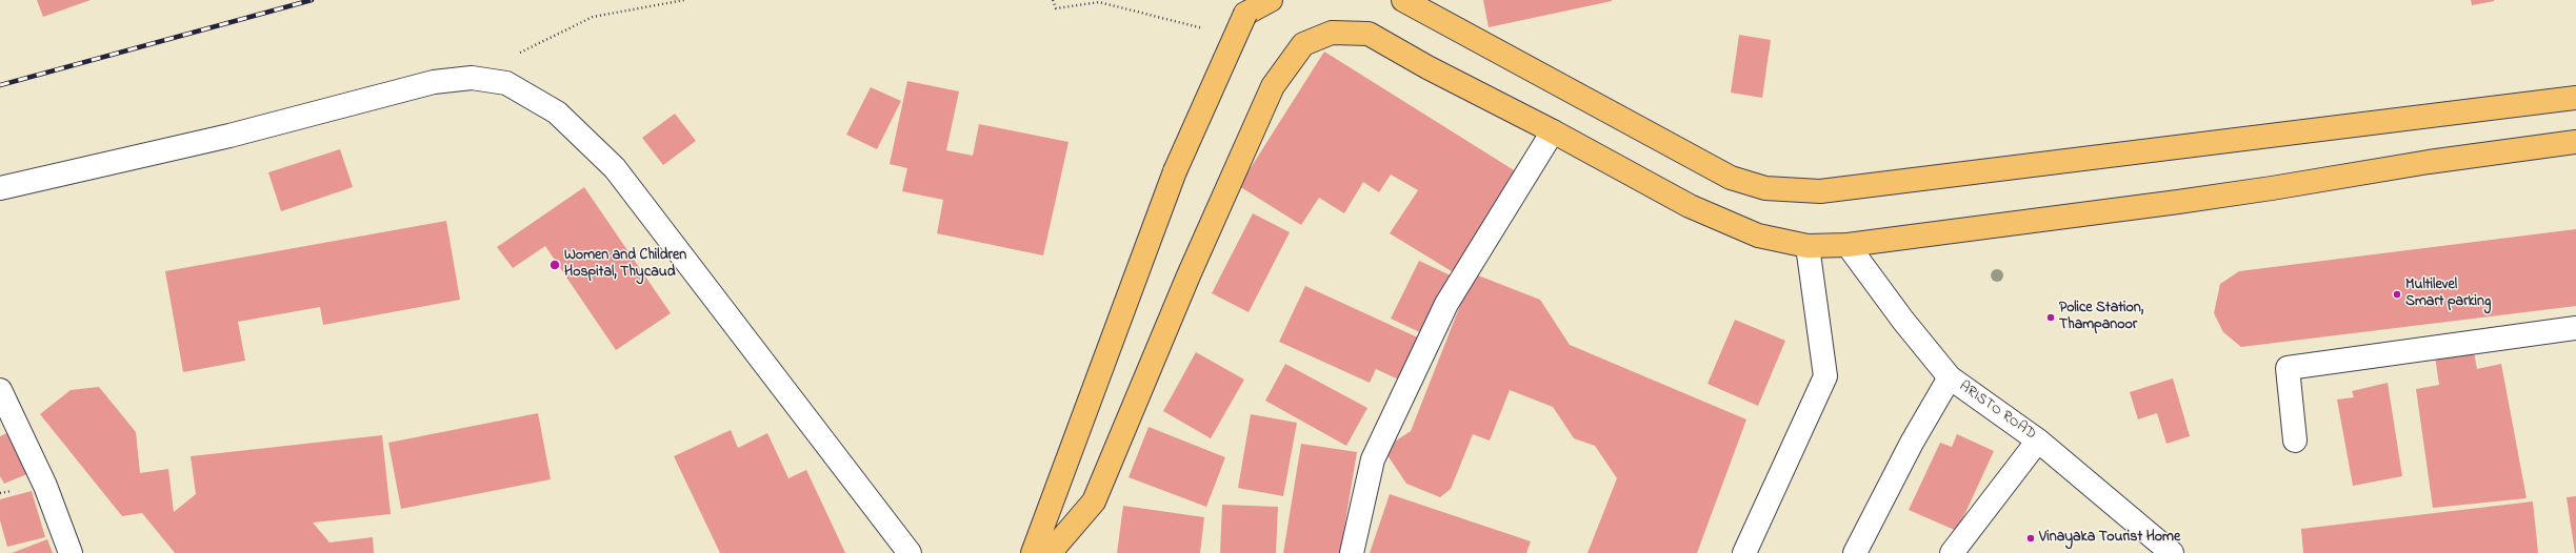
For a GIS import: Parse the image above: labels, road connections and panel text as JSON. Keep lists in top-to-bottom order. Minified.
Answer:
{"streets":{"street":["ARISTO ROAD"]},"places":["Women and Children Hospital, Thycaud","Multilevel Smart parking","Police Station, Thampanoor","Vinayaka Tourist Home"]}
